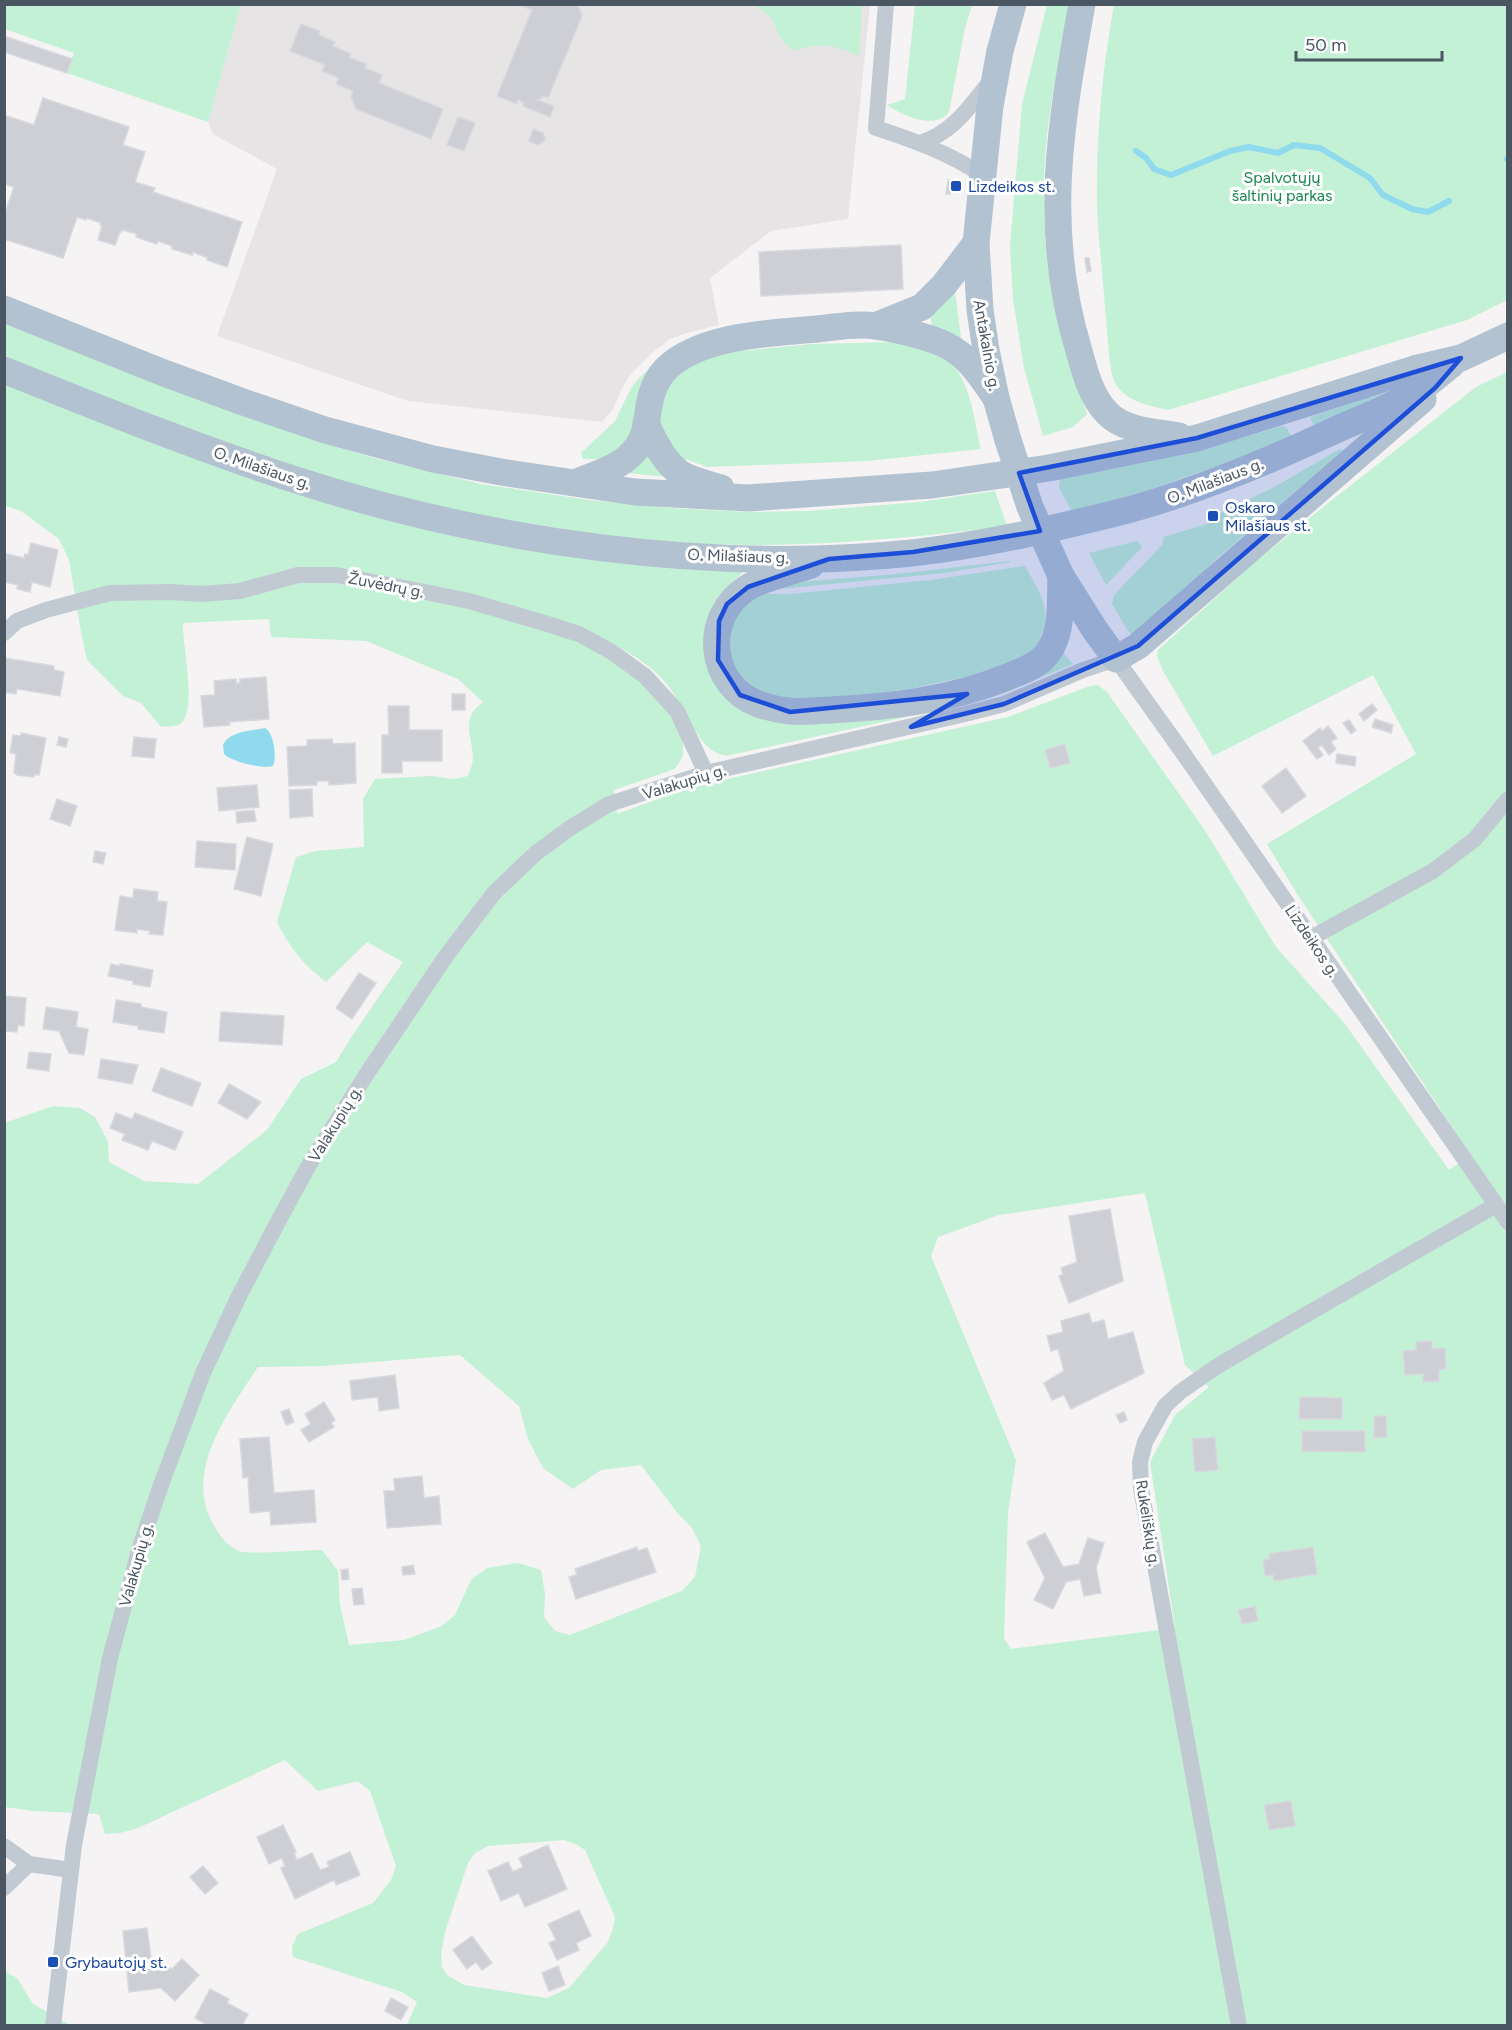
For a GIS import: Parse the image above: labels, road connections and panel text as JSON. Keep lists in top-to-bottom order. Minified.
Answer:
{"streets":{"main road":["Antakalnio g.","O. Milašiaus g."],"street":["Žuvėdrų g.","Valakupių g.","Lizdeikos g.","Rukeliškių g."]},"crossings":[["Antakalnio g.","Valakupių g."],["Antakalnio g.","Lizdeikos g."],["Žuvėdrų g.","Valakupių g."],["Valakupių g.","Lizdeikos g."],["Lizdeikos g.","Rukeliškių g."]],"parks":["Spalvotųjų šaltinių parkas"],"places":{"transit":["Lizdeikos st.","Oskaro Milašiaus st.","Grybautojų st."]},"scale_bar":"50 m"}
